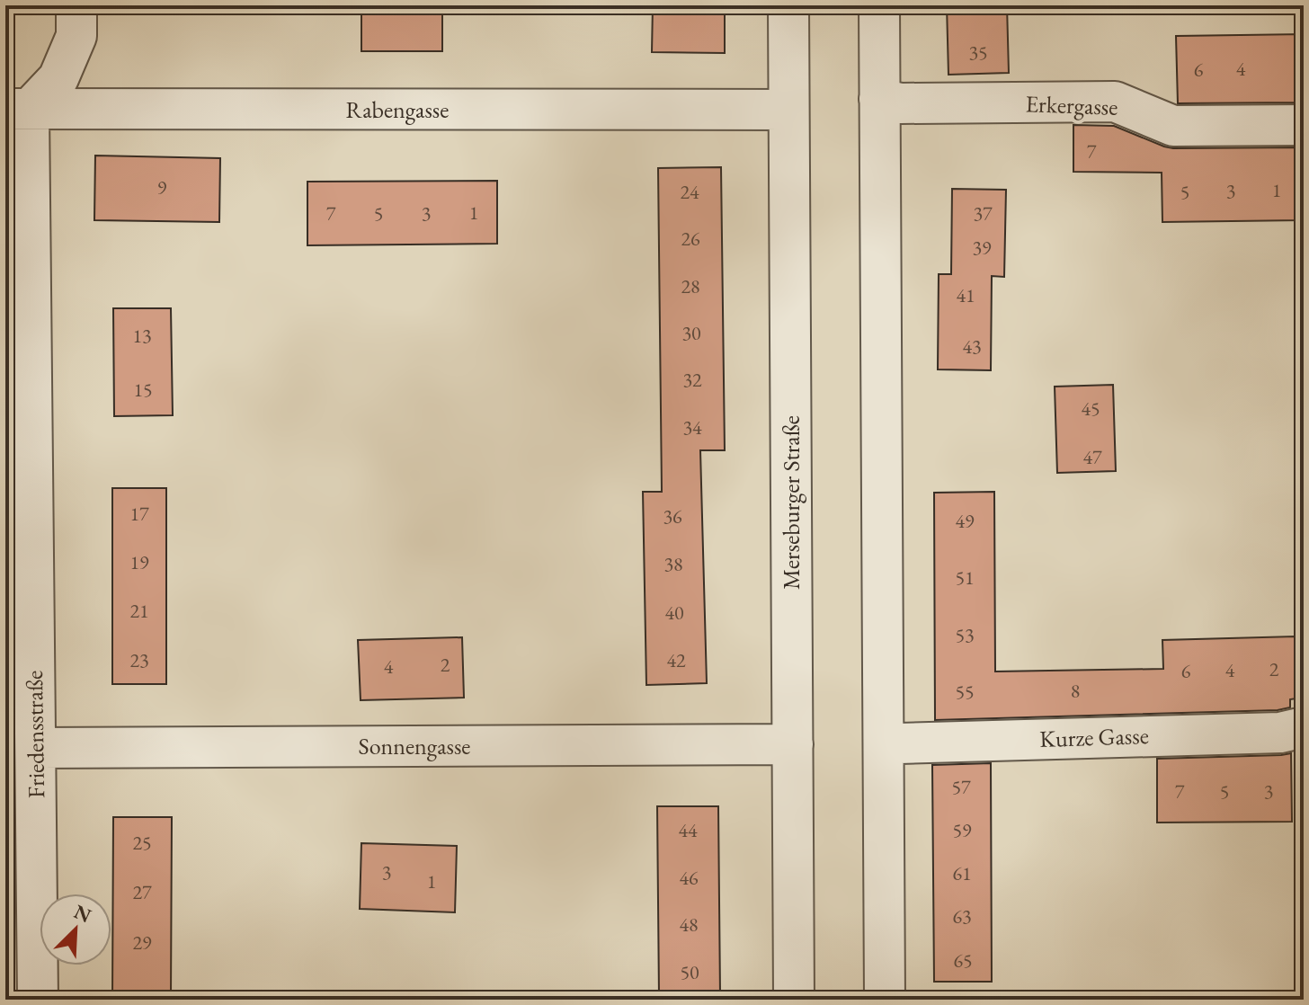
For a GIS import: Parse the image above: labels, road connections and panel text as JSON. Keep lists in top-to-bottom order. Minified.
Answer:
{"streets":{"street":["Erkergasse","Rabengasse","Merseburger Straße","Friedensstraße","Kurze Gasse","Sonnengasse"]},"crossings":[["Rabengasse","Merseburger Straße"],["Rabengasse","Friedensstraße"],["Merseburger Straße","Sonnengasse"],["Friedensstraße","Sonnengasse"]],"house_numbers":["35","4","6","7","9","1","3","24","5","1","7","5","3","37","26","39","28","41","30","13","43","32","15","45","34","47","17","36","49","19","38","51","21","40","53","23","42","2","4","2","4","6","8","55","57","7","5","3","44","59","25","3","61","46","1","27","63","48","29","65","50"],"north":"top right"}
